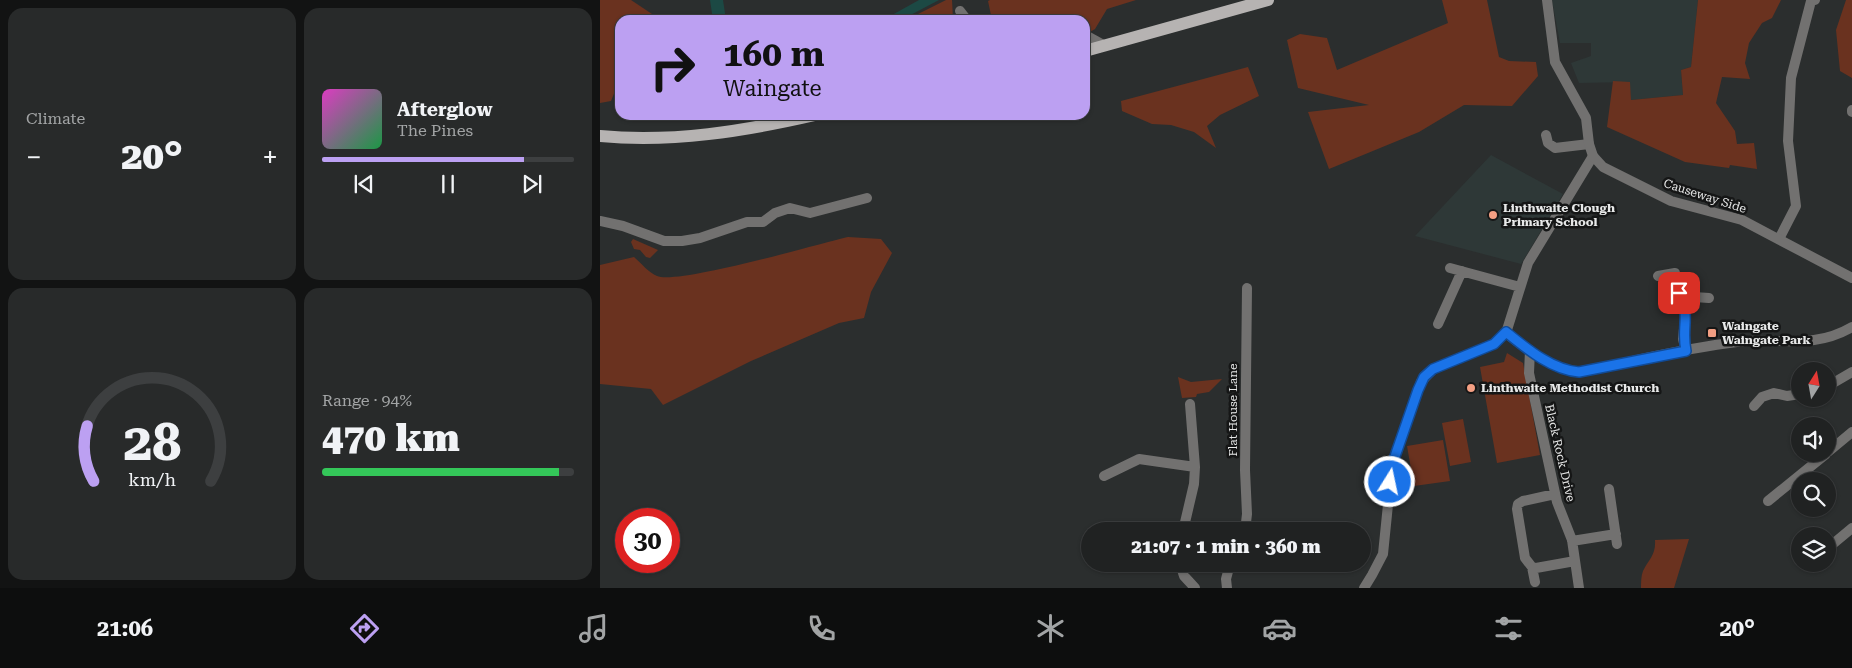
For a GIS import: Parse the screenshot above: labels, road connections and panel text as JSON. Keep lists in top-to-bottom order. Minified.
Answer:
{"streets":{"street":["Causeway Side","Flat House Lane","Black Rock Drive"]},"places":{"other":["Linthwaite Clough Primary School","Linthwaite Methodist Church"],"transit":["Waingate Waingate Park"]},"north":"top","page":{"tile":["Climate",["Range · 94%","470 km"]],"turn":["160 m","Waingate"],"song":["Afterglow","The Pines"],"heat":["−","20°","+"],"limit":"30","trip":"21:07 · 1 min · 360 m","tabs":["21:06","20°"],"gauge":["28","km/h"]}}
